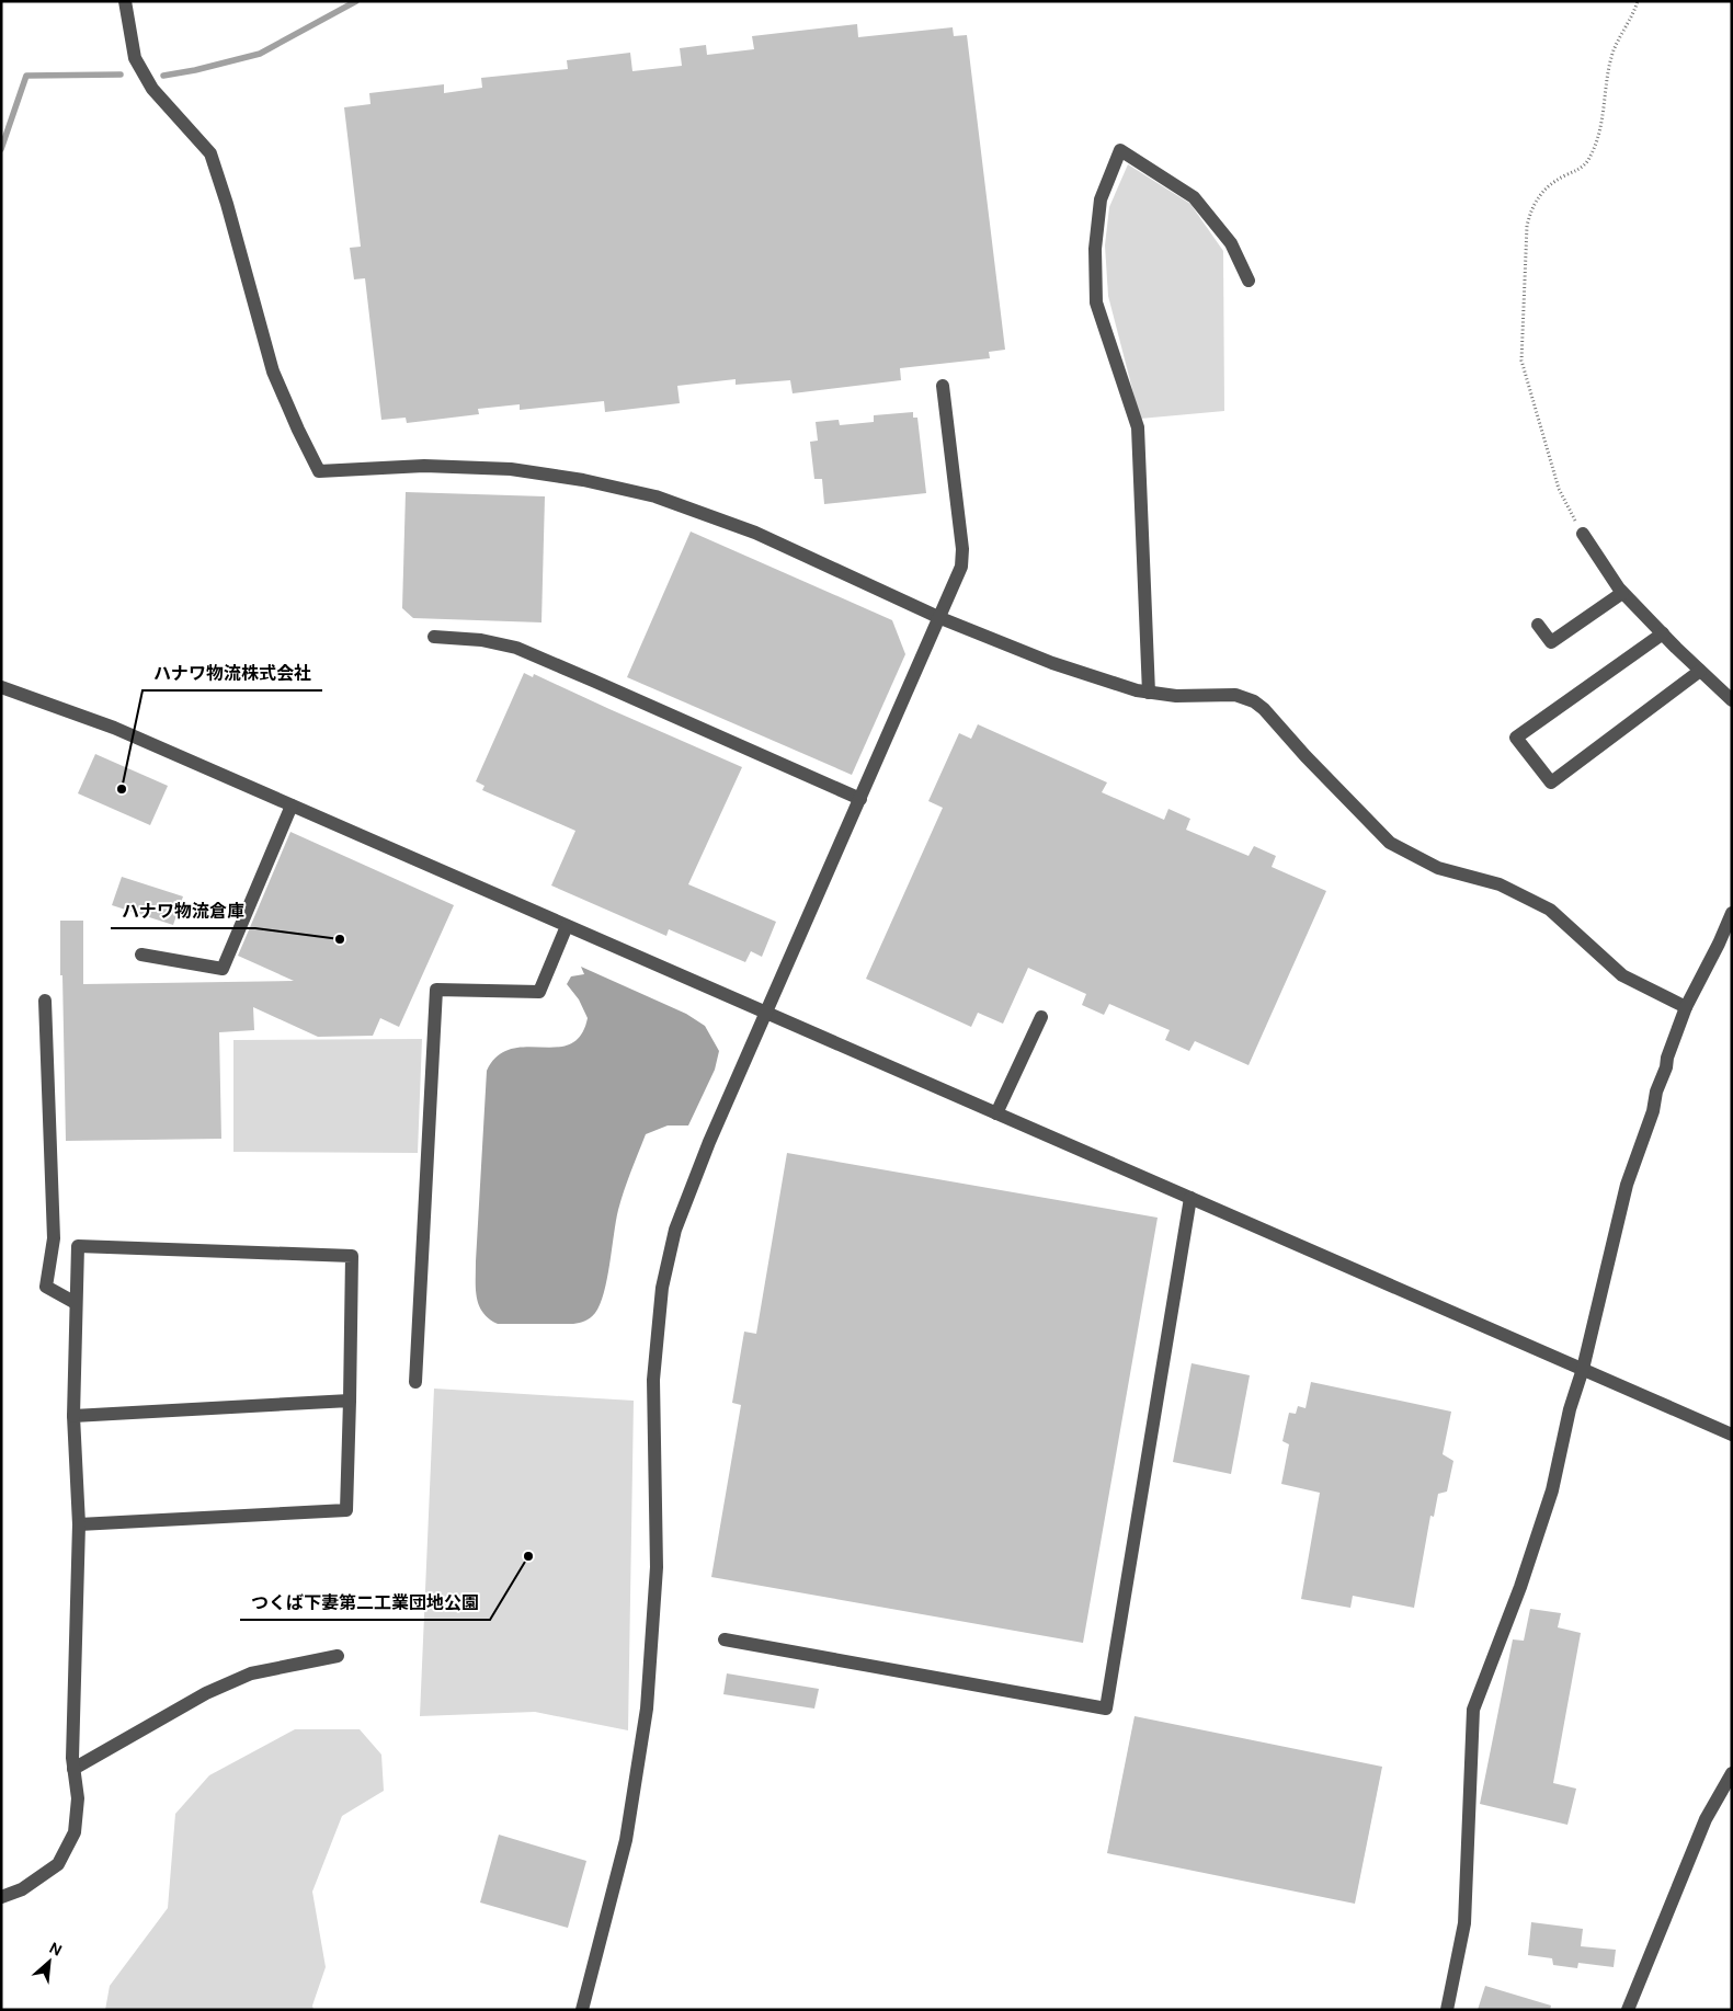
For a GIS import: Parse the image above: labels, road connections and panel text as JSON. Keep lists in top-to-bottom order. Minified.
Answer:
{"places":["ハナワ物流株式会社","ハナワ物流倉庫","つくば下妻第二工業団地公園"],"north":"top right"}
